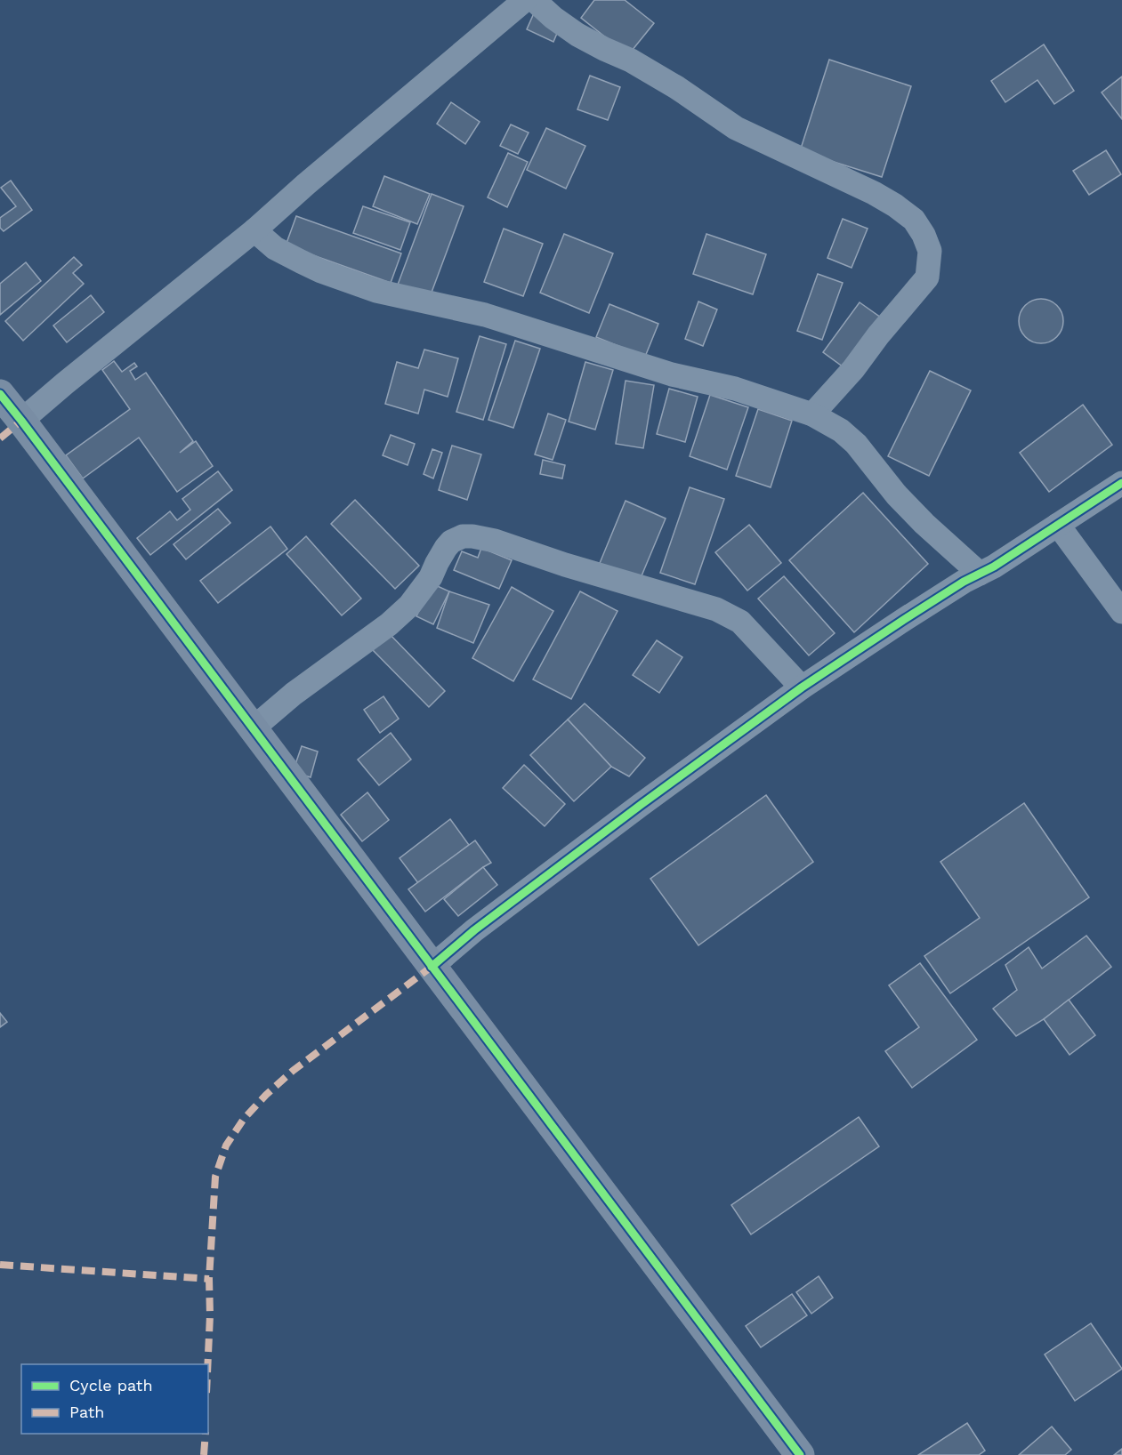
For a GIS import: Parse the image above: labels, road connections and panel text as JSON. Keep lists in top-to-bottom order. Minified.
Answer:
{"legend":["Cycle path","Path"]}
